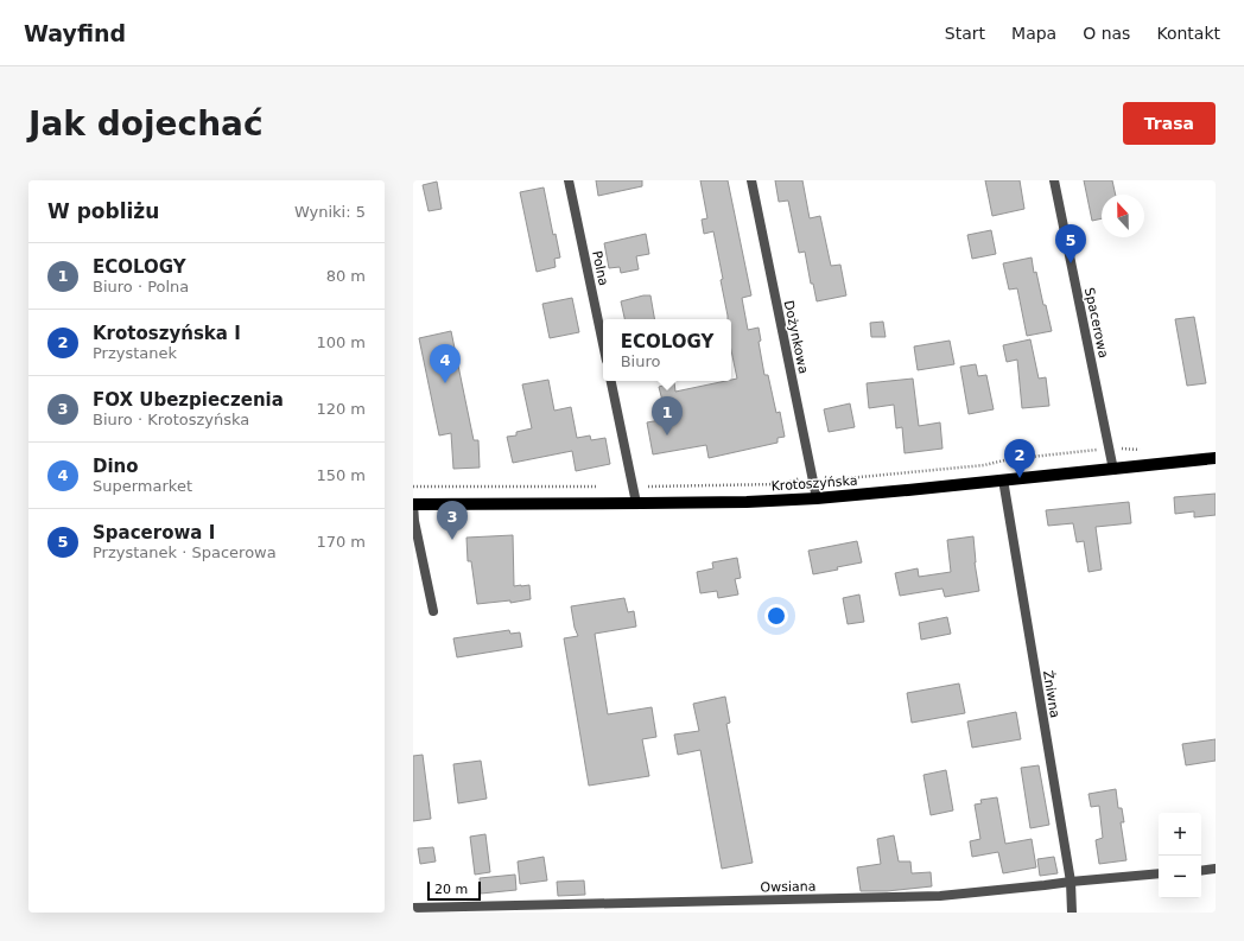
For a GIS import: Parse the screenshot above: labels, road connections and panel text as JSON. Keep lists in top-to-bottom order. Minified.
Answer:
{"streets":{"main road":["Krotoszyńska"],"street":["Polna","Spacerowa","Dożynkowa","Żniwna","Owsiana"]},"crossings":[["Spacerowa","Krotoszyńska"],["Dożynkowa","Krotoszyńska"],["Krotoszyńska","Żniwna"],["Żniwna","Owsiana"]],"scale_bar":"20 m","north":"top","page":{"header":"Wayfind","nav":["Start","Mapa","O nas","Kontakt"],"buttons":"Trasa","title":"Jak dojechać","heading":["W pobliżu","Wyniki: 5"],"pins":["5","4","1","2","3"],"list":[{"mark":"1","name":"ECOLOGY","note":"Biuro · Polna","value":"80 m"},{"mark":"2","name":"Krotoszyńska I","note":"Przystanek","value":"100 m"},{"mark":"3","name":"FOX Ubezpieczenia","note":"Biuro · Krotoszyńska","value":"120 m"},{"mark":"4","name":"Dino","note":"Supermarket","value":"150 m"},{"mark":"5","name":"Spacerowa I","note":"Przystanek · Spacerowa","value":"170 m"}],"popup":["ECOLOGY","Biuro"],"map_buttons":["+","−"],"scale":"20 m"}}
